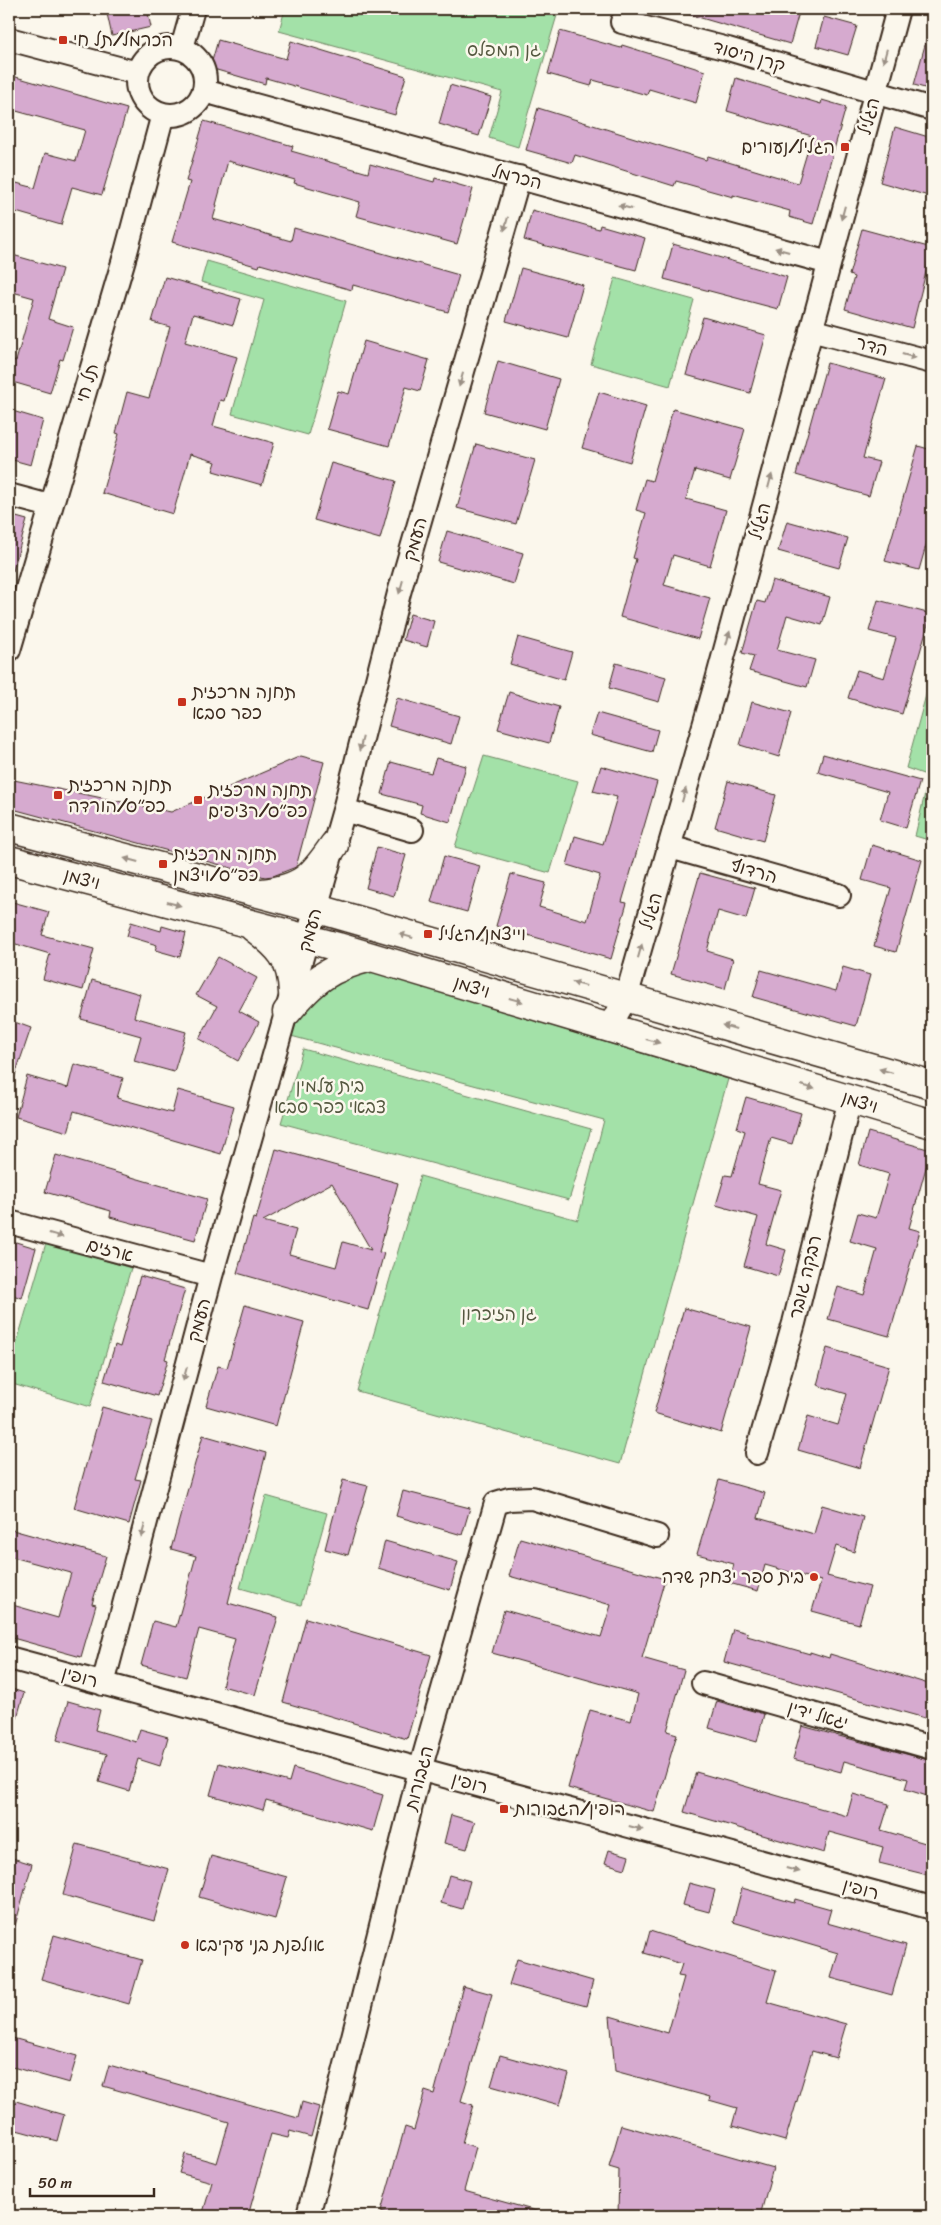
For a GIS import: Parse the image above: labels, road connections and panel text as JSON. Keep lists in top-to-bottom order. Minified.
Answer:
{"streets":{"main road":["ויצמן"],"street":["קרן היסוד","הגליל","הכרמל","הדר","תל חי","העמק","הרדוף","ארזים","רבקה גובר","רופין","יגאל ידין","הגבורות"]},"crossings":[["קרן היסוד","הגליל"],["הגליל","הכרמל"],["הגליל","הדר"],["הגליל","הרדוף"],["הגליל","ויצמן"],["הכרמל","תל חי"],["הכרמל","העמק"],["העמק","ויצמן"],["העמק","ארזים"],["העמק","רופין"],["ויצמן","רבקה גובר"],["רופין","הגבורות"]],"one_way":["הכרמל","הדר","העמק","ארזים","רופין"],"parks":["גן המפלס","בית עלמין צבאי כפר סבא","גן הזיכרון"],"places":{"transit":["הכרמל/תל חי","הגליל/נעורים","תחנה מרכזית כפר סבא","תחנה מרכזית כפ״ס/הורדה","תחנה מרכזית כפ״ס/רציפים","תחנה מרכזית כפ״ס/ויצמן","וייצמן/הגליל","רופין/הגבורות"],"other":["בית ספר יצחק שדה","אולפנת בני עקיבא"]},"scale_bar":"50 m"}
